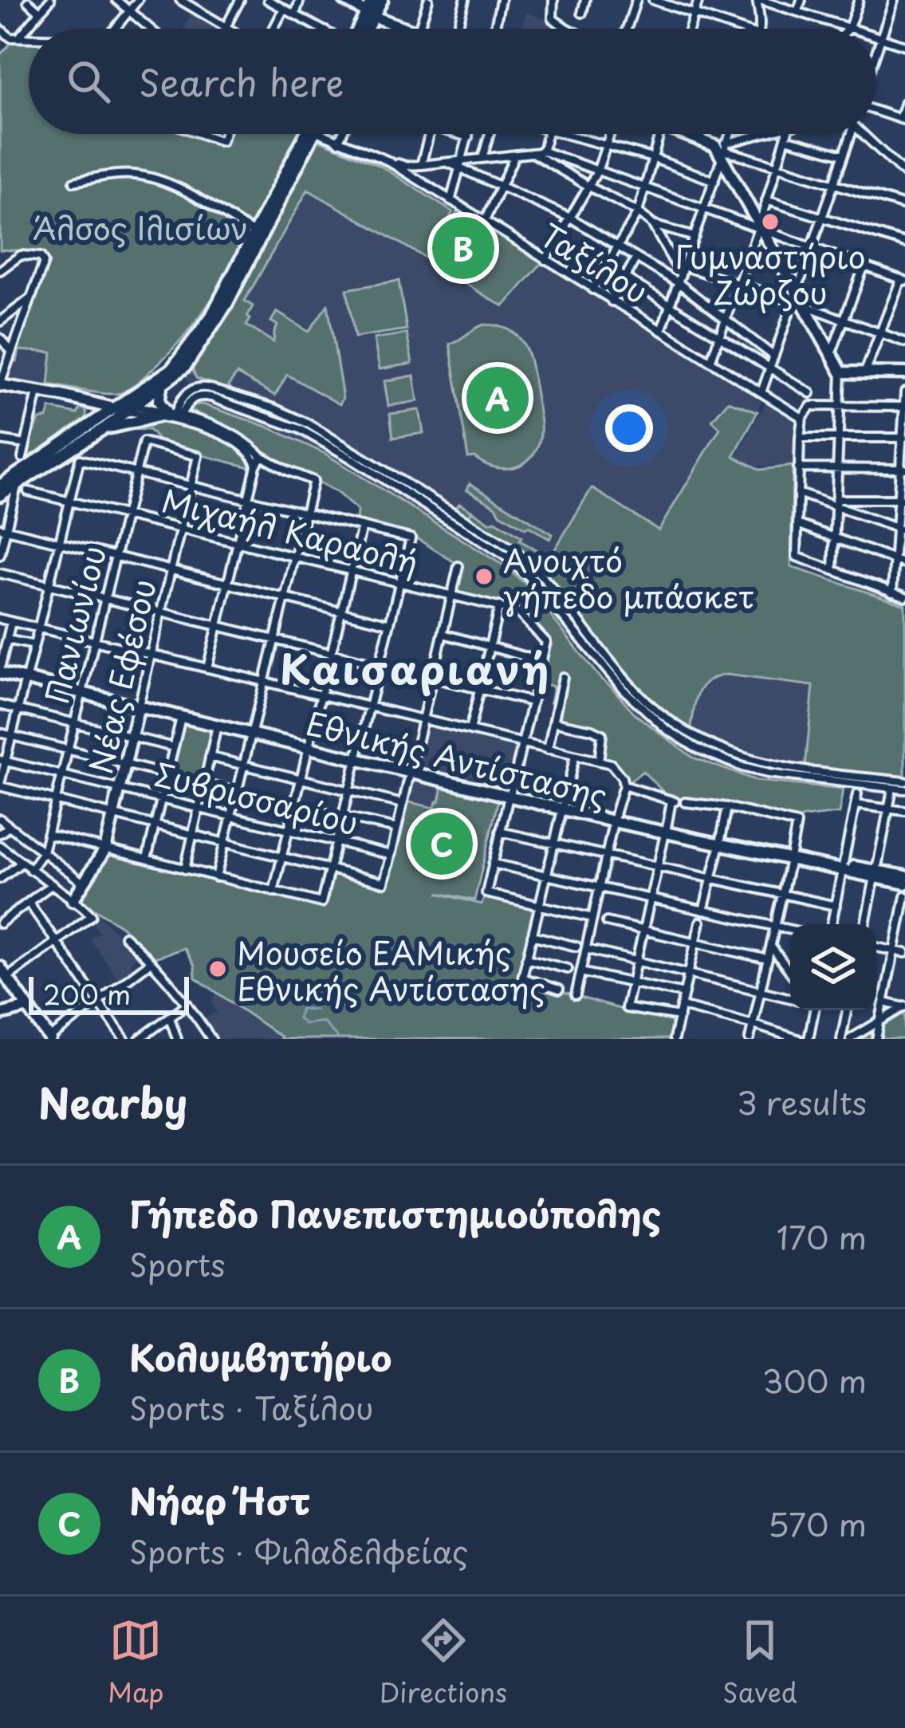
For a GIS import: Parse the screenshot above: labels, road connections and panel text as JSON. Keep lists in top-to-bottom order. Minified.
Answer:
{"streets":{"main road":["Νέας Εφέσου","Εθνικής Αντίστασης"],"street":["Ταξίλου","Μιχαήλ Καραολή","Πανιωνίου","Συβρισσαρίου"]},"crossings":[["Μιχαήλ Καραολή","Πανιωνίου"],["Μιχαήλ Καραολή","Νέας Εφέσου"],["Πανιωνίου","Νέας Εφέσου"],["Πανιωνίου","Εθνικής Αντίστασης"],["Πανιωνίου","Συβρισσαρίου"],["Νέας Εφέσου","Εθνικής Αντίστασης"],["Νέας Εφέσου","Συβρισσαρίου"]],"districts":["Καισαριανή"],"parks":["Άλσος Ιλισίων"],"places":["Γυμναστήριο Ζώρζου","Ανοιχτό γήπεδο μπάσκετ","Μουσείο ΕΑΜικής Εθνικής Αντίστασης"],"scale_bar":"200 m","page":{"search":"Search here","pins":["B","A","C"],"scale":"200 m","heading":["Nearby","3 results"],"list":[{"mark":"A","name":"Γήπεδο Πανεπιστημιούπολης","note":"Sports","value":"170 m"},{"mark":"B","name":"Κολυμβητήριο","note":"Sports · Ταξίλου","value":"300 m"},{"mark":"C","name":"Νήαρ Ήστ","note":"Sports · Φιλαδελφείας","value":"570 m"}],"nav":["Map","Directions","Saved"]}}
